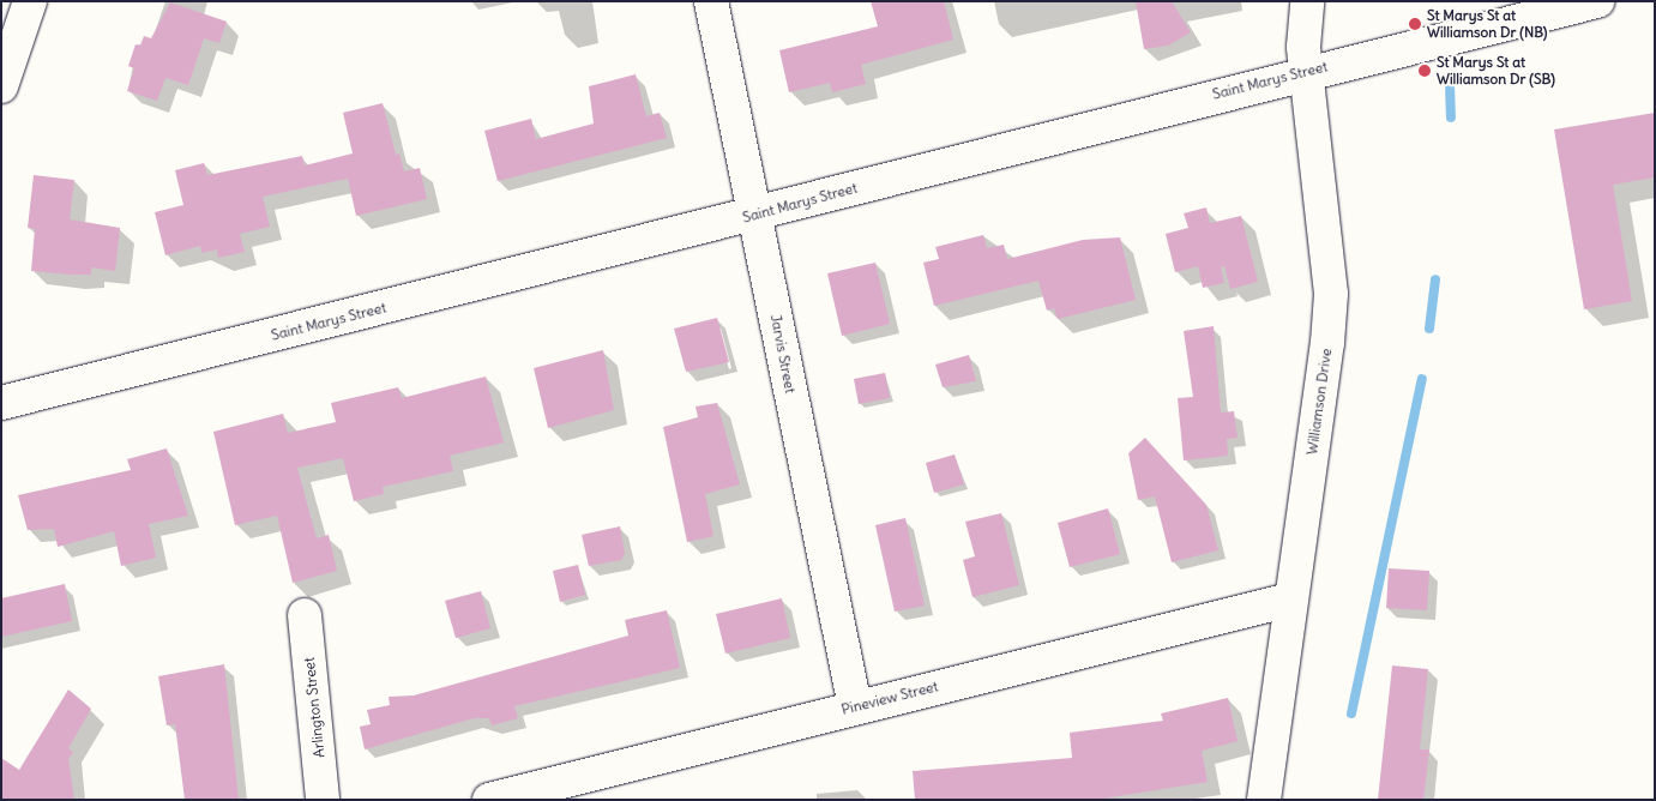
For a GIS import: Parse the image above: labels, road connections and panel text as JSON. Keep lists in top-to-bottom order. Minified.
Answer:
{"streets":{"street":["Saint Marys Street","Jarvis Street","Williamson Drive","Pineview Street","Arlington Street"]},"crossings":[["Saint Marys Street","Jarvis Street"],["Saint Marys Street","Williamson Drive"],["Jarvis Street","Pineview Street"],["Williamson Drive","Pineview Street"]],"places":["St Marys St at Williamson Dr (NB)","St Marys St at Williamson Dr (SB)"]}
